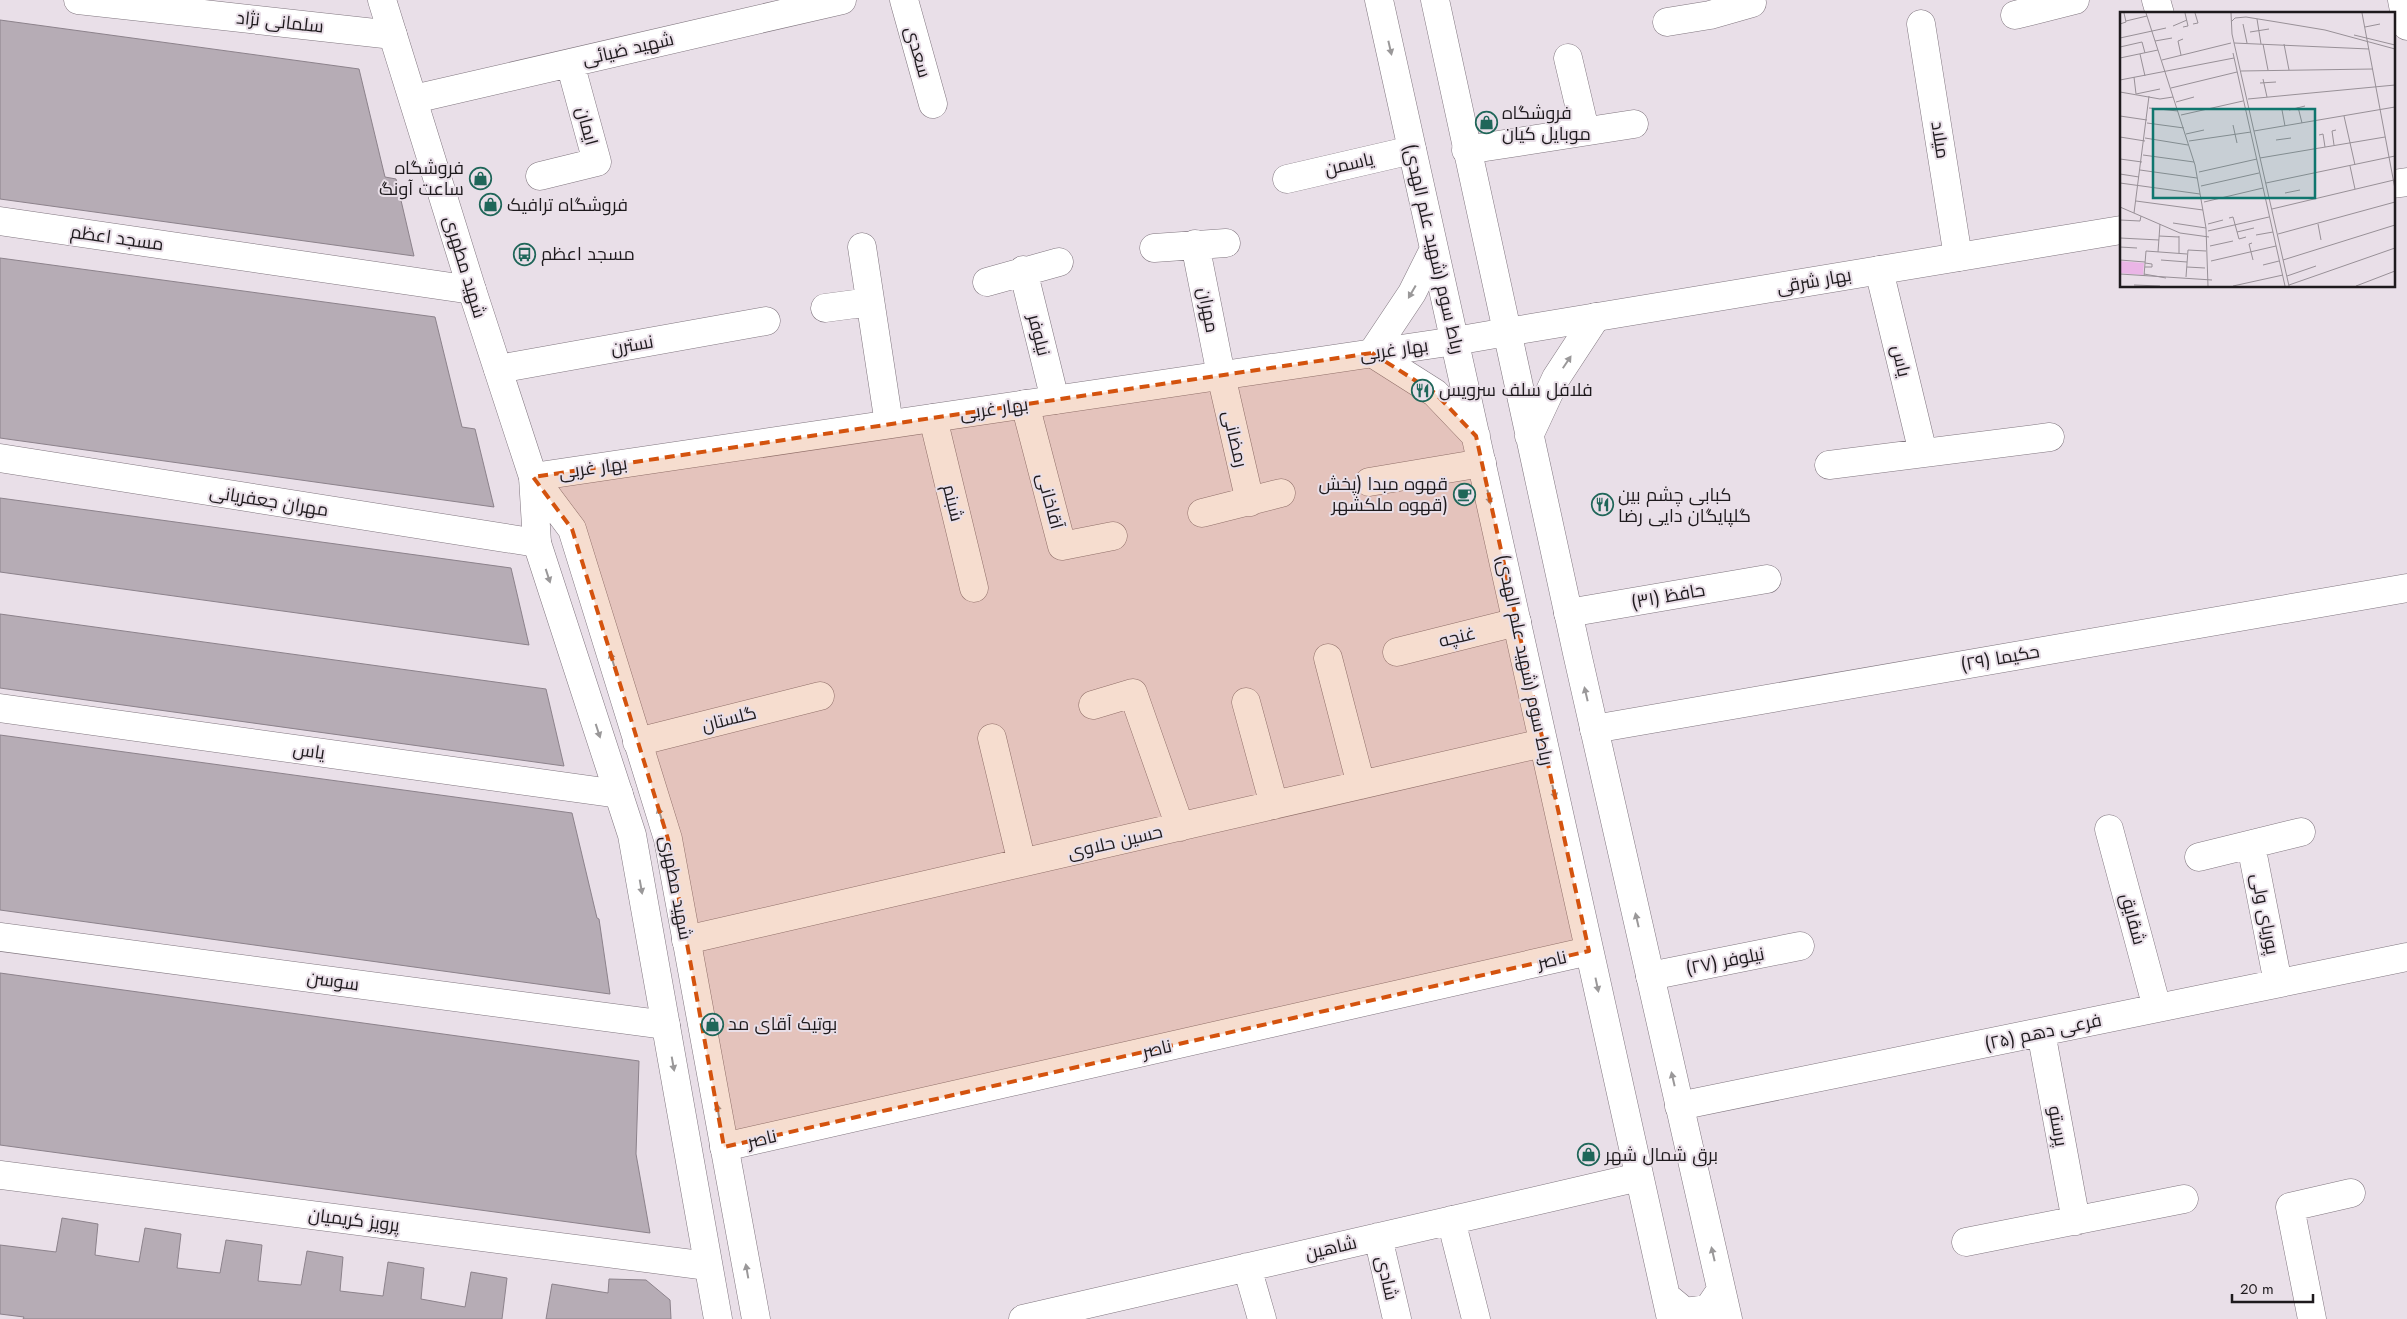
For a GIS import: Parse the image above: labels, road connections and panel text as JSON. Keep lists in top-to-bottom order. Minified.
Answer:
{"streets":{"street":["سلمانی نژاد","شهید ضیائی","سعدی","ایمان","میلاد","یاسمن","مسجد اعظم","رباط سوم (شهید علم الهدی)","شهید مطهری","بهار شرقی","مهران","نیلوفر","نسترن","بهار غربی","یاس","رمضانی","مهران جعفریانی","آقاخانی","شبنم","حافظ (۳۱)","غنچه","حکیما (۲۹)","گلستان","حسین حلاوی","پوریای ولی","شقایق","ناصر","نیلوفر (۲۷)","سوسن","فرعی دهم (۲۵)","پرستو","پرویز کریمیان","شاهین","شادی"]},"crossings":[["سلمانی نژاد","شهید مطهری"],["شهید ضیائی","ایمان"],["شهید ضیائی","شهید مطهری"],["میلاد","بهار شرقی"],["یاسمن","رباط سوم (شهید علم الهدی)"],["مسجد اعظم","شهید مطهری"],["رباط سوم (شهید علم الهدی)","بهار غربی"],["رباط سوم (شهید علم الهدی)","غنچه"],["رباط سوم (شهید علم الهدی)","حسین حلاوی"],["رباط سوم (شهید علم الهدی)","ناصر"],["رباط سوم (شهید علم الهدی)","شاهین"],["شهید مطهری","نسترن"],["شهید مطهری","بهار غربی"],["شهید مطهری","یاس"],["شهید مطهری","مهران جعفریانی"],["شهید مطهری","گلستان"],["شهید مطهری","حسین حلاوی"],["شهید مطهری","ناصر"],["شهید مطهری","سوسن"],["شهید مطهری","پرویز کریمیان"],["بهار شرقی","بهار غربی"],["بهار شرقی","یاس"],["مهران","بهار غربی"],["مهران","رمضانی"],["نیلوفر","بهار غربی"],["بهار غربی","رمضانی"],["بهار غربی","آقاخانی"],["بهار غربی","شبنم"],["پوریای ولی","فرعی دهم (۲۵)"],["شقایق","فرعی دهم (۲۵)"],["فرعی دهم (۲۵)","پرستو"],["شاهین","شادی"]],"places":{"shop":["فروشگاه موبایل کیان","فروشگاه ساعت آونگ","فروشگاه ترافیک","بوتیک آقای مد","برق شمال شهر"],"bus stop":["مسجد اعظم"],"restaurant":["فلافل سلف سرویس","کبابی چشم بین گلپایگان دایی رضا"],"cafe":["قهوه مبدا (پخش قهوه ملکشهر)"]},"scale_bar":"20 m"}
